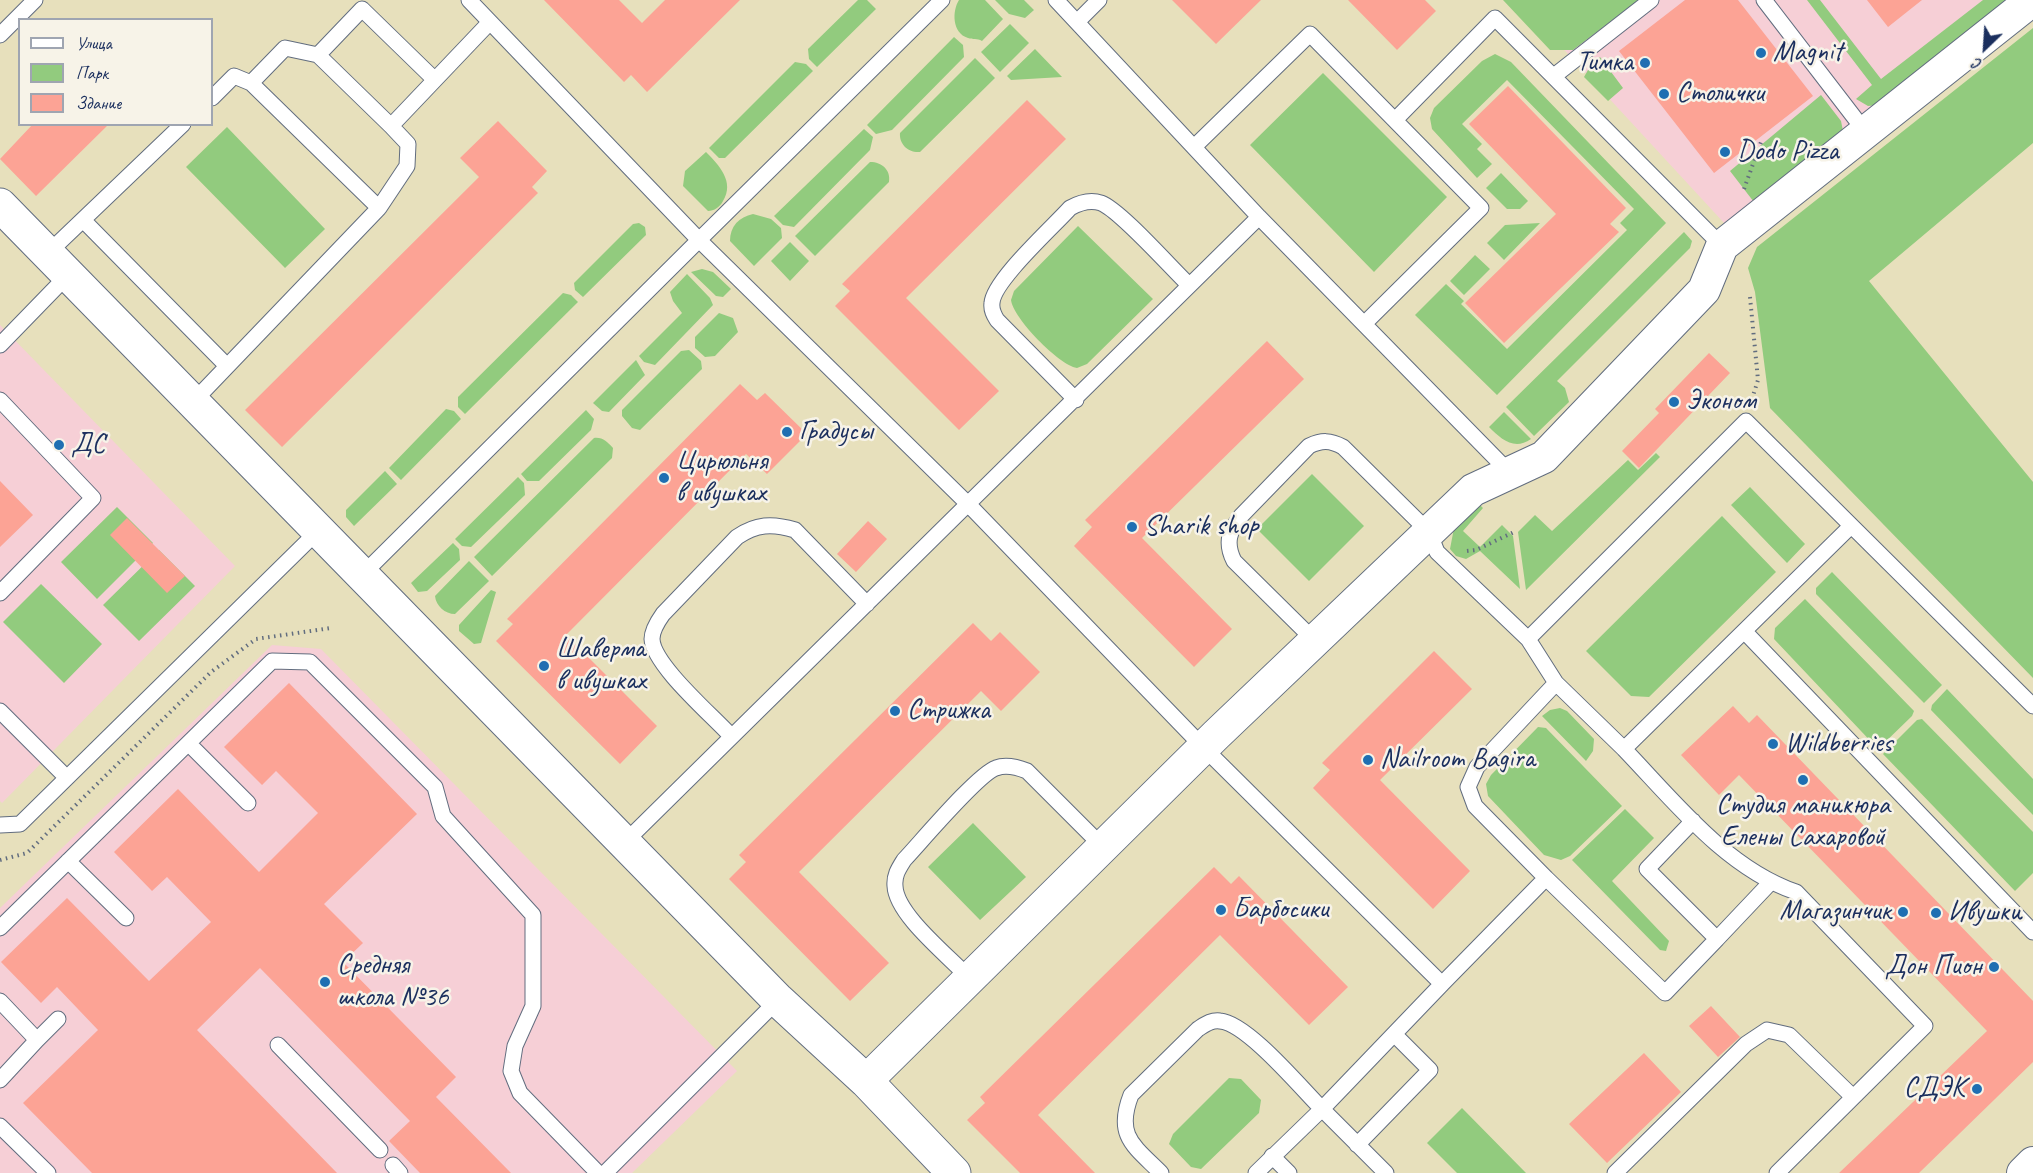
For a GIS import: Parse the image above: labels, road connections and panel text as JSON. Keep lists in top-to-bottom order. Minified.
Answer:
{"places":["Magnit","Тимка","Столички","Dodo Pizza","Эконом","Градусы","ДС","Цирюльня в ивушках","Sharik shop","Шаверма в ивушках","Стрижка","Wildberries","Nailroom Bagira","Студия маникюра Елены Сахаровой","Барбосики","Магазинчик","Ивушки","Дон Пион","Средняя школа №36","СДЭК"],"legend":["Улица","Парк","Здание"],"north":"bottom left"}
